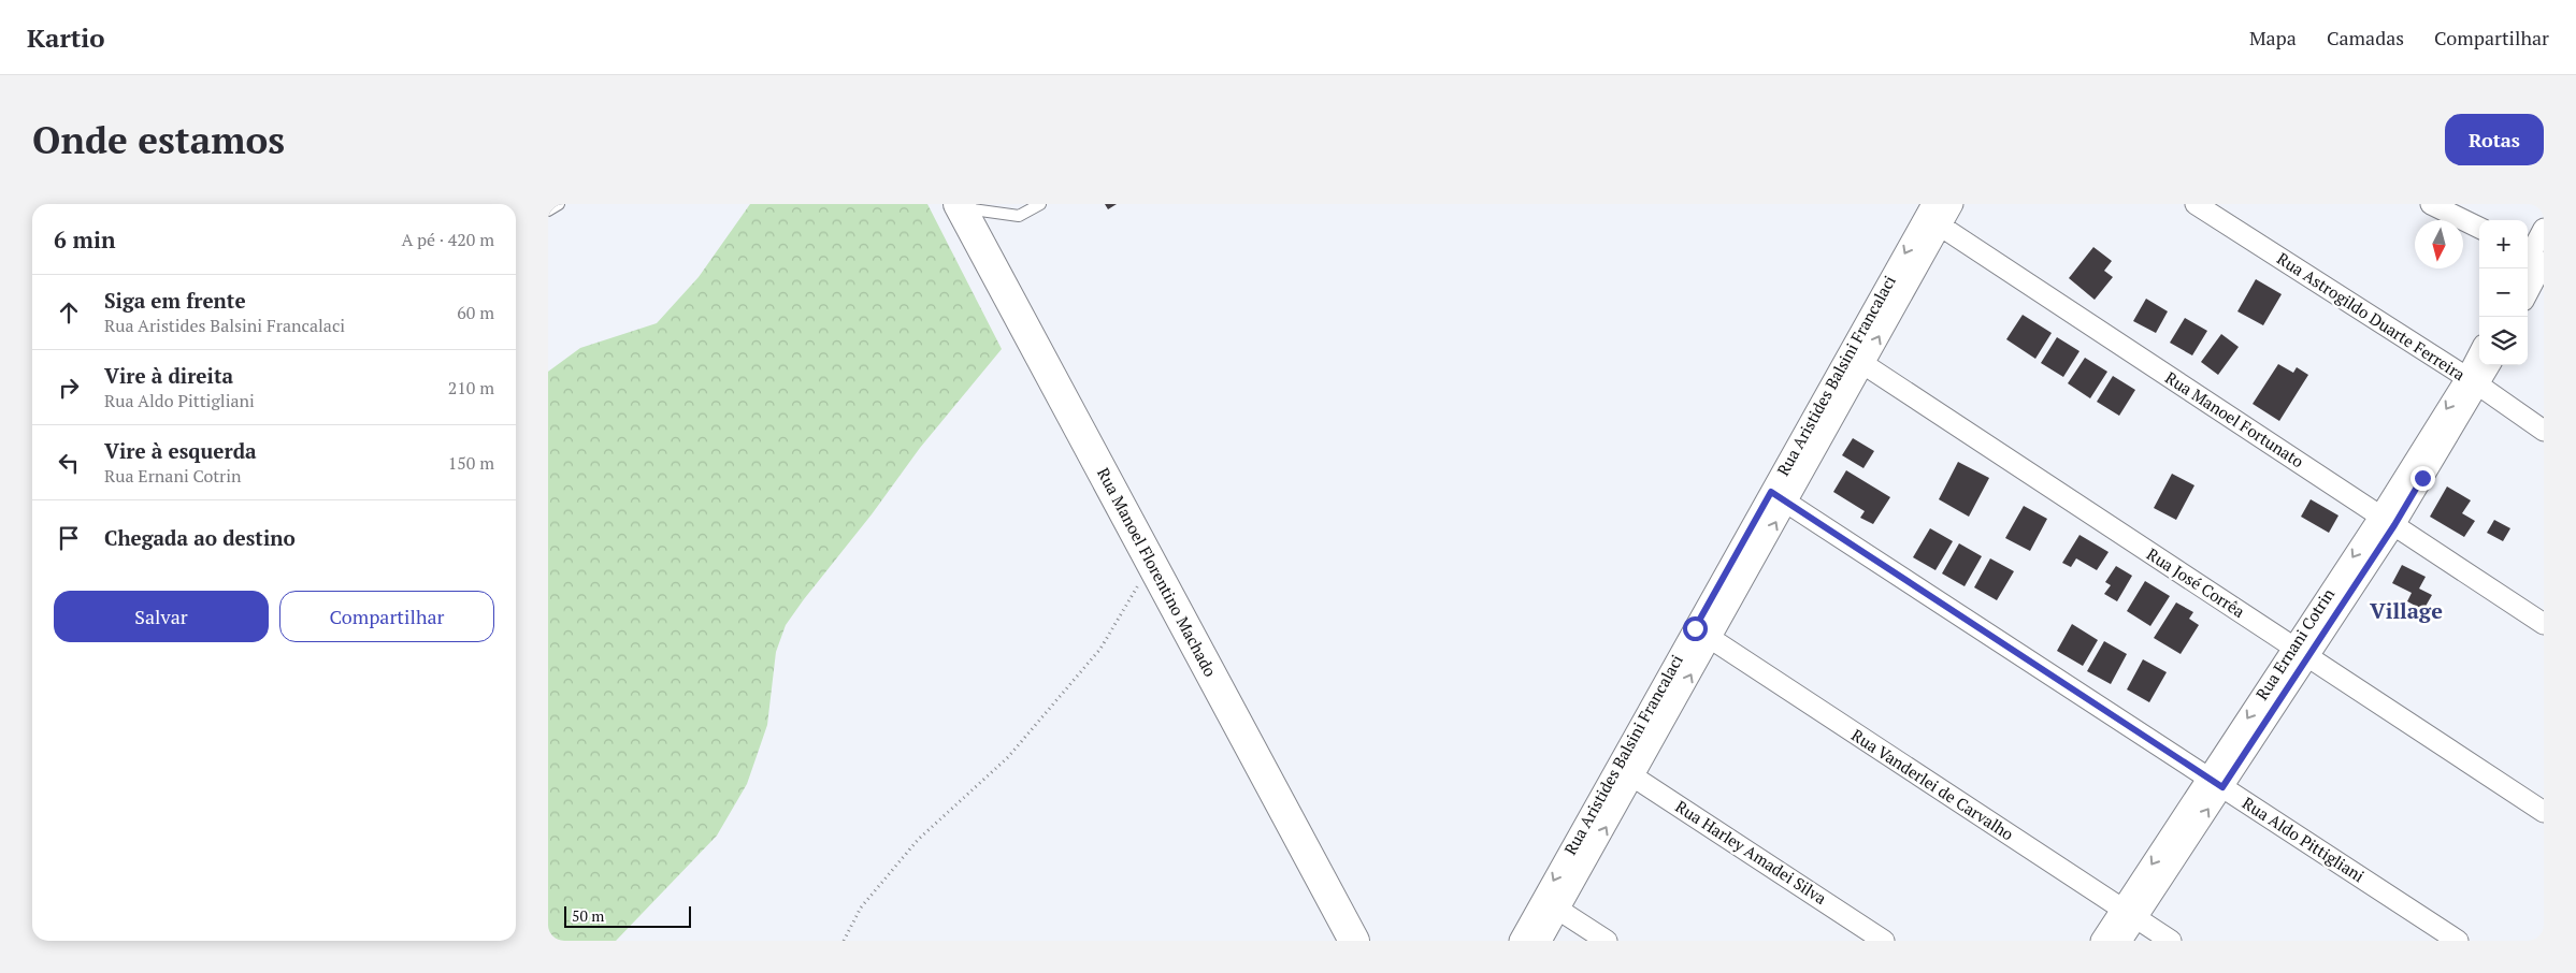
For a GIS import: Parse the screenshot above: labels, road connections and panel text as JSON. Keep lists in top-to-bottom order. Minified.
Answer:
{"streets":{"main road":["Rua Manoel Florentino Machado"],"street":["Rua Astrogildo Duarte Ferreira","Rua Aristides Balsini Francalaci","Rua Manoel Fortunato","Rua José Corrêa","Rua Ernani Cotrin","Rua Vanderlei de Carvalho","Rua Aldo Pittigliani","Rua Harley Amadei Silva"]},"crossings":[["Rua Astrogildo Duarte Ferreira","Rua Ernani Cotrin"],["Rua Aristides Balsini Francalaci","Rua Manoel Fortunato"],["Rua Aristides Balsini Francalaci","Rua José Corrêa"],["Rua Aristides Balsini Francalaci","Rua Vanderlei de Carvalho"],["Rua Aristides Balsini Francalaci","Rua Aldo Pittigliani"],["Rua Aristides Balsini Francalaci","Rua Harley Amadei Silva"],["Rua Manoel Fortunato","Rua Ernani Cotrin"],["Rua José Corrêa","Rua Ernani Cotrin"],["Rua Ernani Cotrin","Rua Vanderlei de Carvalho"],["Rua Ernani Cotrin","Rua Aldo Pittigliani"]],"districts":["Village"],"scale_bar":"50 m","north":"bottom","page":{"header":"Kartio","nav":["Mapa","Camadas","Compartilhar"],"buttons":["Rotas",["Salvar","Compartilhar"]],"title":"Onde estamos","heading":["6 min","A pé · 420 m"],"map_buttons":["+","−"],"list":[["Siga em frente","Rua Aristides Balsini Francalaci","60 m"],["Vire à direita","Rua Aldo Pittigliani","210 m"],["Vire à esquerda","Rua Ernani Cotrin","150 m"],"Chegada ao destino"],"scale":"50 m"}}
